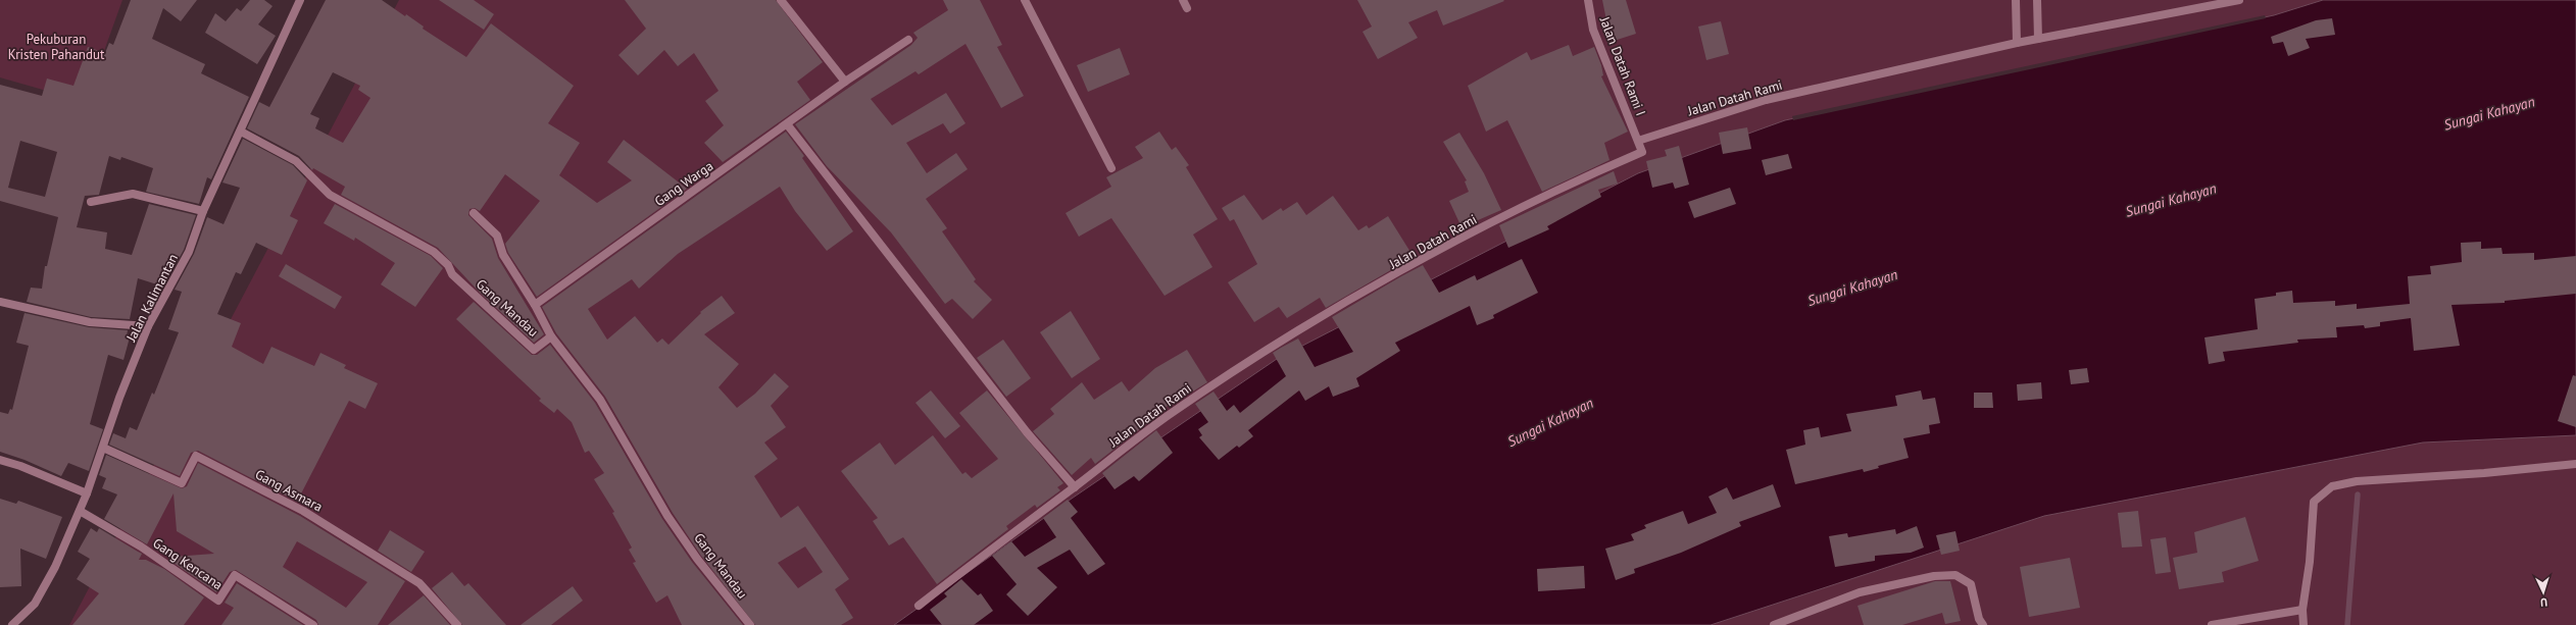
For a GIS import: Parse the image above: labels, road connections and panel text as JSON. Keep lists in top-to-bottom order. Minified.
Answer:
{"streets":{"street":["Jalan Datah Rami I","Jalan Datah Rami","Gang Warga","Jalan Kalimantan","Gang Mandau","Gang Asmara","Gang Kencana"]},"crossings":[["Jalan Datah Rami I","Jalan Datah Rami"],["Jalan Kalimantan","Gang Mandau"],["Jalan Kalimantan","Gang Asmara"],["Jalan Kalimantan","Gang Kencana"]],"water":["Sungai Kahayan"],"parks":["Pekuburan Kristen Pahandut"],"north":"bottom"}
